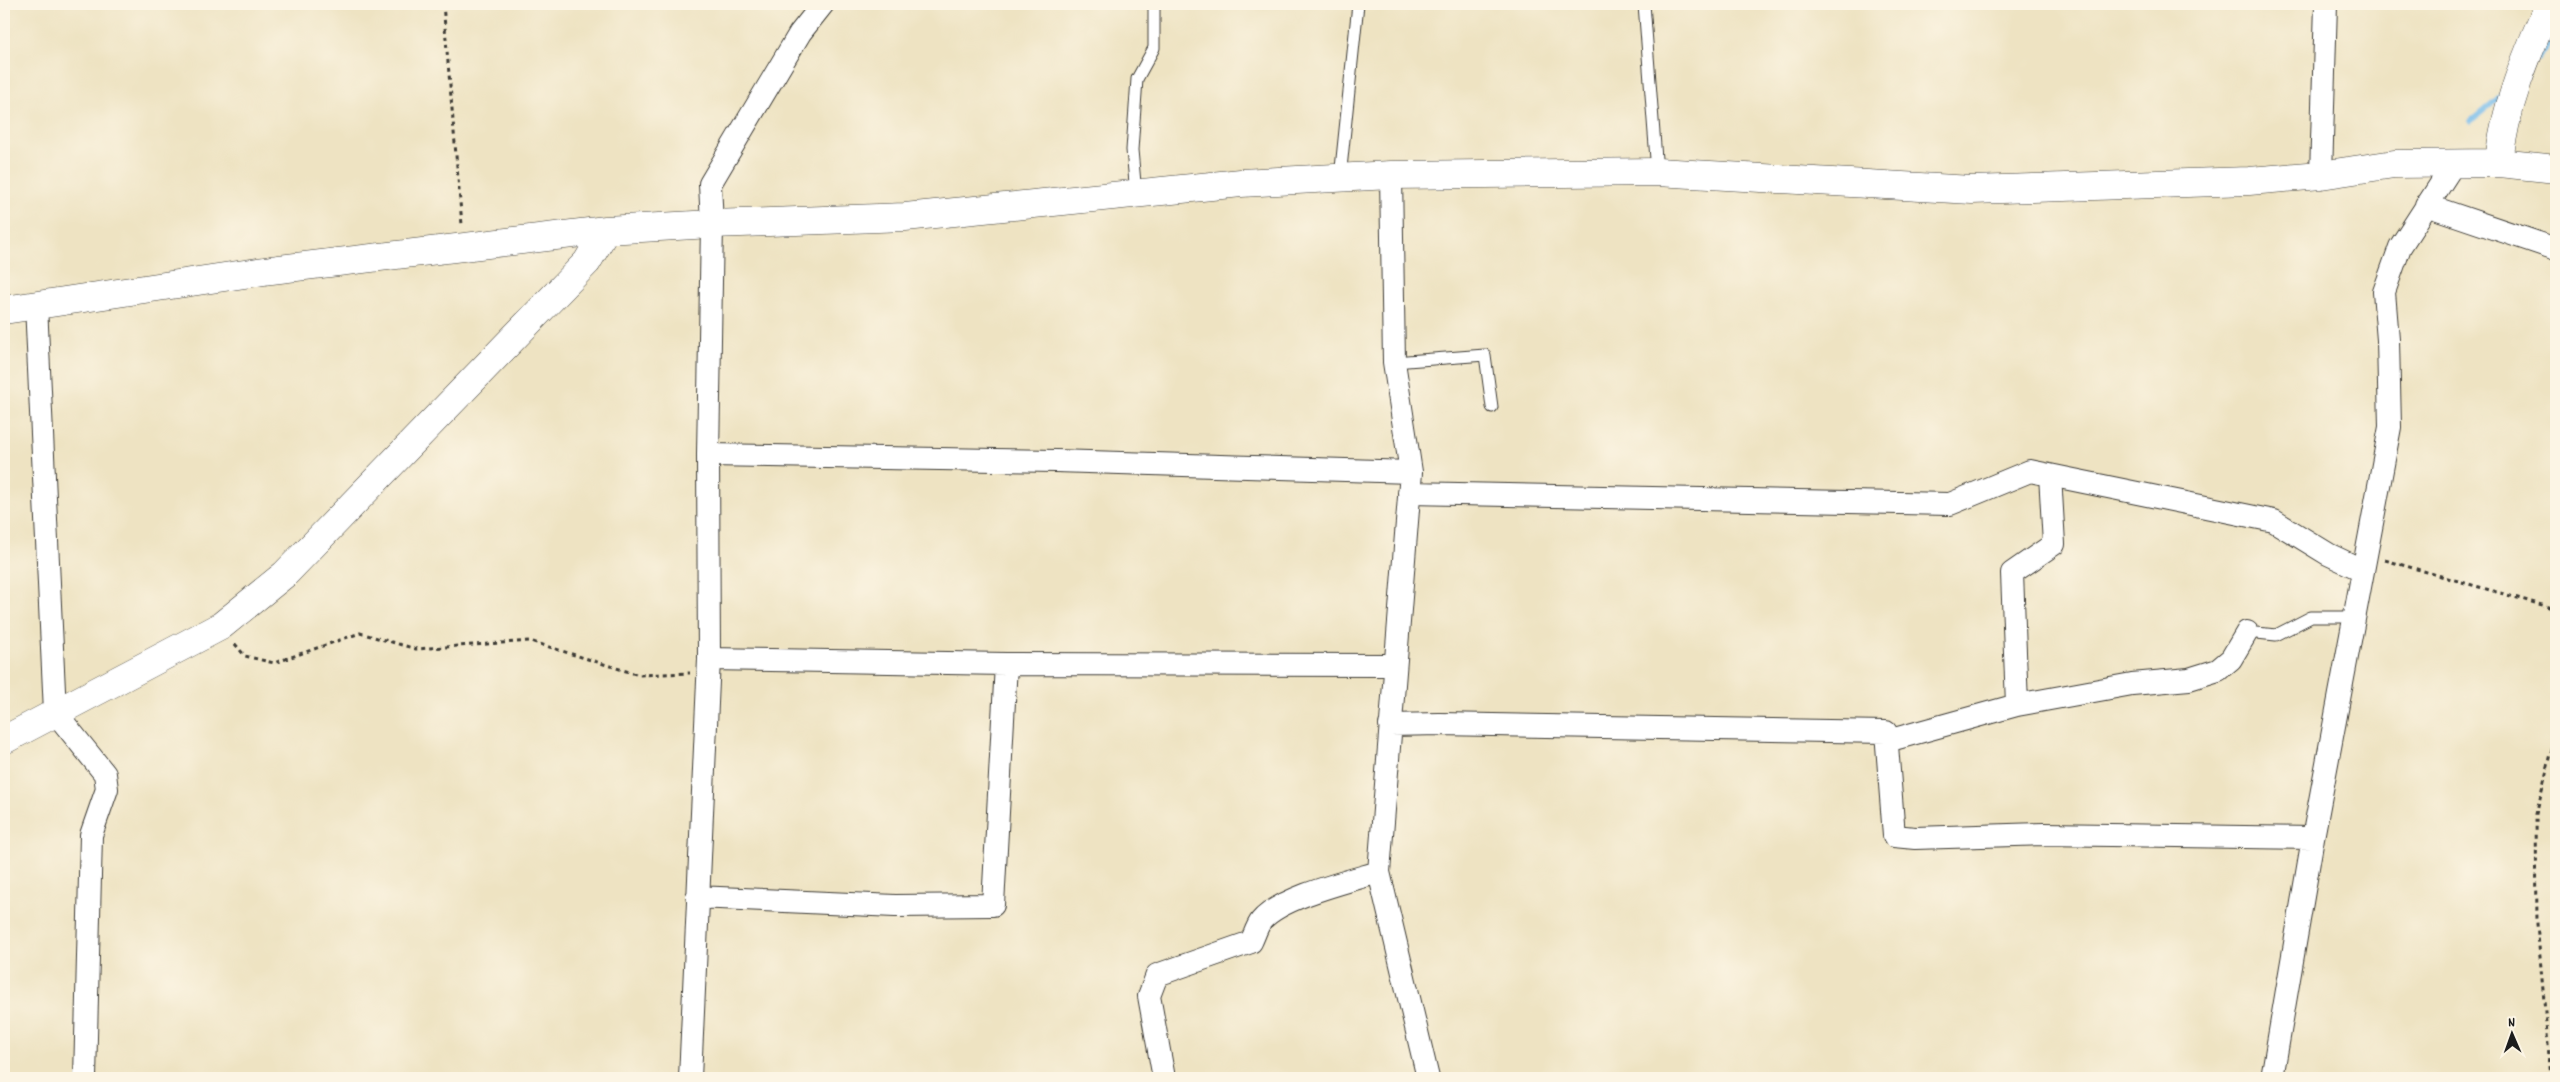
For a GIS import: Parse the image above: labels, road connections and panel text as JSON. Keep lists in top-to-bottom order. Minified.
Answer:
{"north":"top"}
